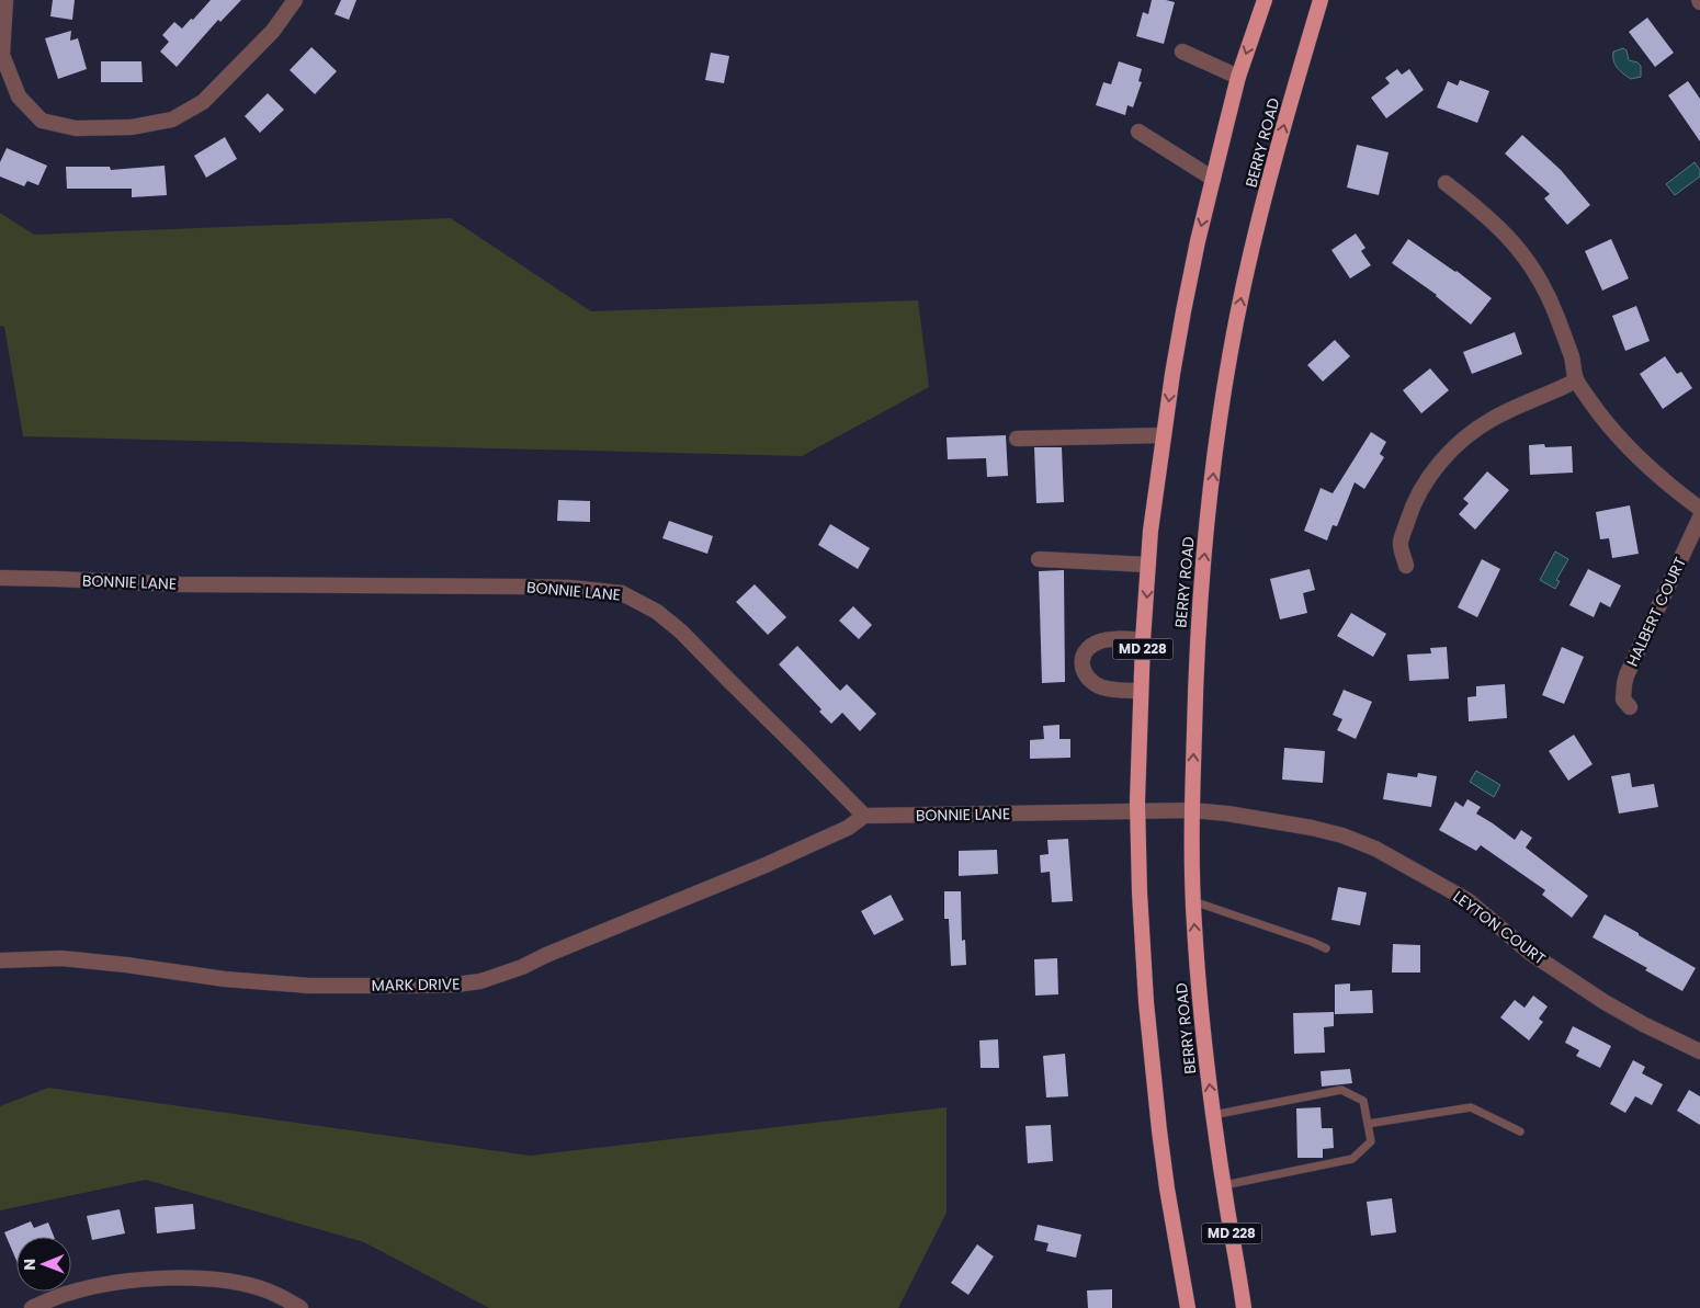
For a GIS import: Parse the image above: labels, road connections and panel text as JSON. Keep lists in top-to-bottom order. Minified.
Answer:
{"streets":{"highway":["BERRY ROAD","MD 228"],"street":["BONNIE LANE","HALBERT COURT","LEYTON COURT","MARK DRIVE"]},"crossings":[["BERRY ROAD","BONNIE LANE"],["BERRY ROAD","LEYTON COURT"],["BONNIE LANE","MD 228"],["BONNIE LANE","LEYTON COURT"],["BONNIE LANE","MARK DRIVE"]],"north":"left"}
